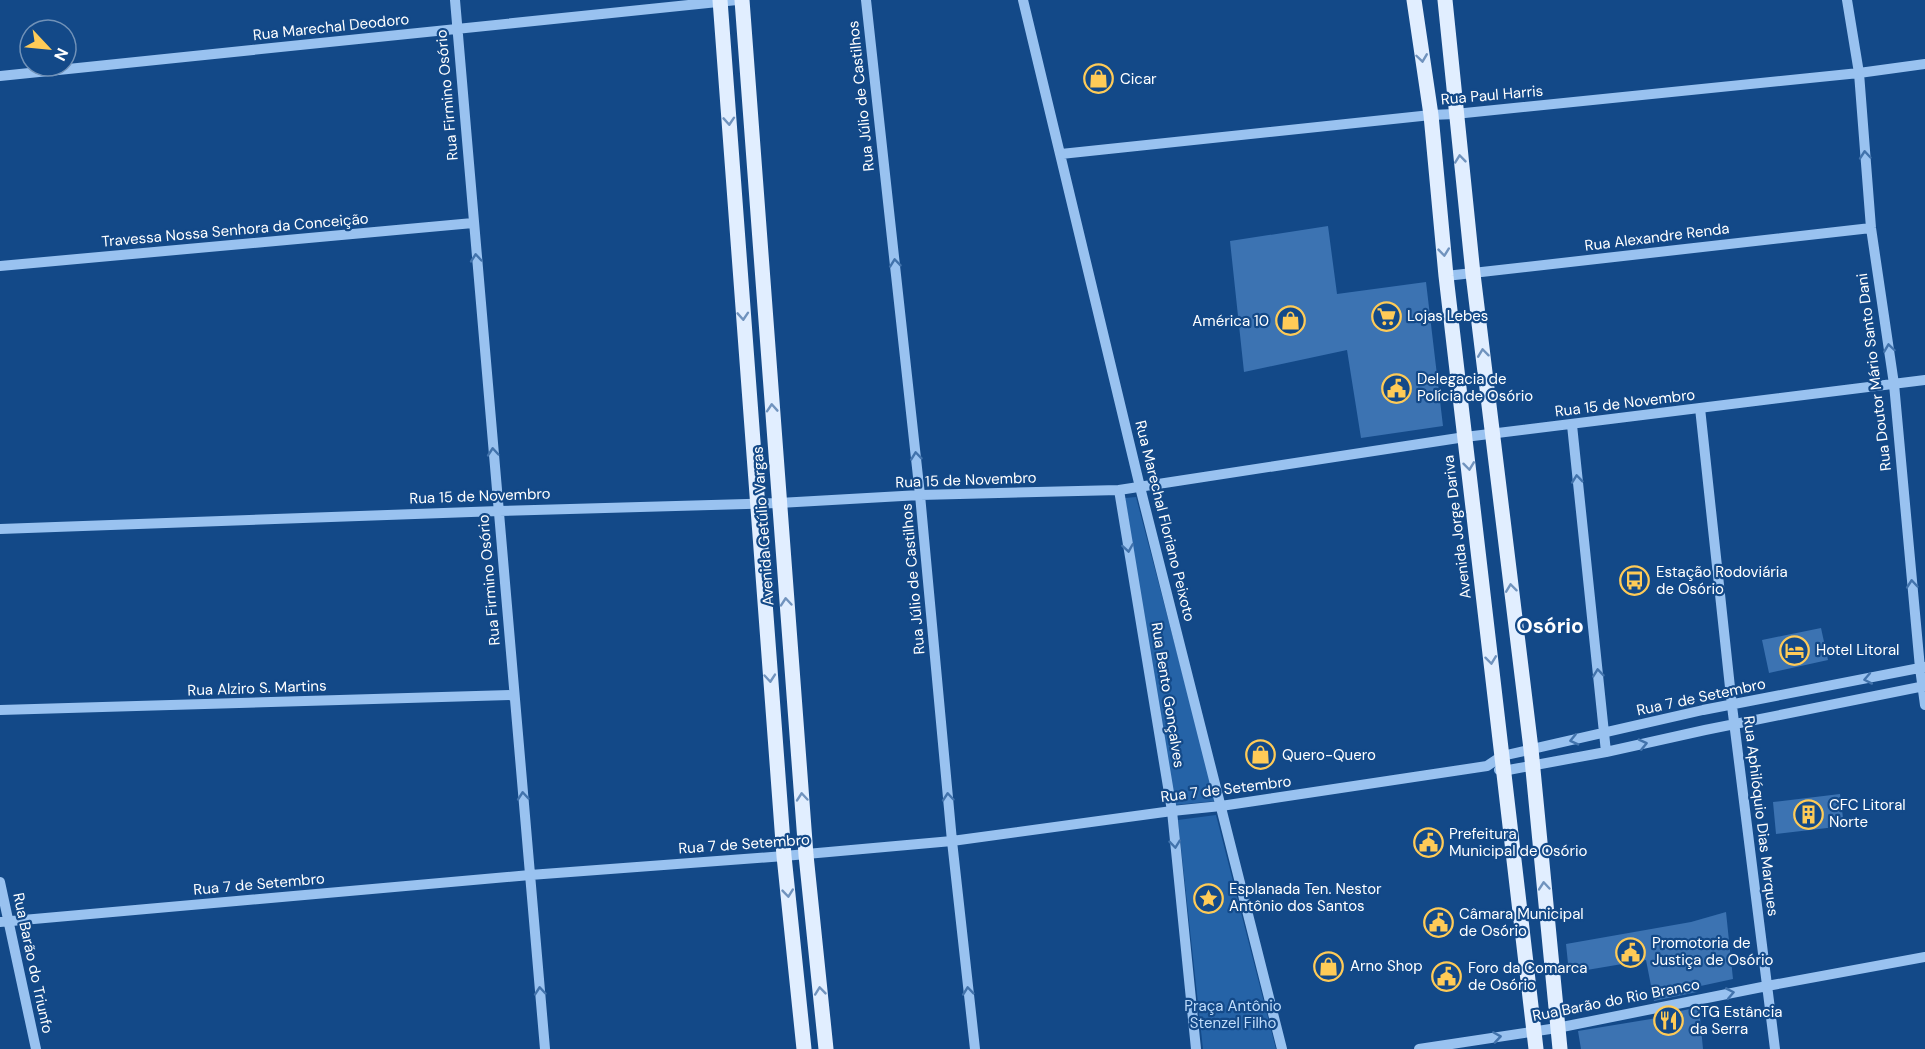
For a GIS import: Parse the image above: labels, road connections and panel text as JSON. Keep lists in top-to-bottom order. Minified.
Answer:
{"streets":{"main road":["Avenida Getúlio Vargas","Avenida Jorge Dariva"],"street":["Rua Marechal Deodoro","Rua Firmino Osório","Rua Paul Harris","Rua Júlio de Castilhos","Travessa Nossa Senhora da Conceição","Rua Alexandre Renda","Rua Doutor Mário Santo Dani","Rua 15 de Novembro","Rua Marechal Floriano Peixoto","Rua Alziro S. Martins","Rua Bento Gonçalves","Rua 7 de Setembro","Rua Aphilóquio Dias Marques","Rua Barão do Triunfo","Rua Barão do Rio Branco"]},"crossings":[["Rua Marechal Deodoro","Rua Firmino Osório"],["Rua Marechal Deodoro","Avenida Getúlio Vargas"],["Rua Firmino Osório","Travessa Nossa Senhora da Conceição"],["Rua Firmino Osório","Rua 15 de Novembro"],["Rua Firmino Osório","Rua Alziro S. Martins"],["Rua Firmino Osório","Rua 7 de Setembro"],["Rua Paul Harris","Rua Doutor Mário Santo Dani"],["Rua Paul Harris","Rua Marechal Floriano Peixoto"],["Rua Paul Harris","Avenida Jorge Dariva"],["Rua Júlio de Castilhos","Rua 15 de Novembro"],["Rua Júlio de Castilhos","Rua 7 de Setembro"],["Rua Alexandre Renda","Rua Doutor Mário Santo Dani"],["Rua Alexandre Renda","Avenida Jorge Dariva"],["Rua Doutor Mário Santo Dani","Rua 15 de Novembro"],["Rua Doutor Mário Santo Dani","Rua 7 de Setembro"],["Rua 15 de Novembro","Rua Marechal Floriano Peixoto"],["Rua 15 de Novembro","Avenida Getúlio Vargas"],["Rua 15 de Novembro","Avenida Jorge Dariva"],["Rua 15 de Novembro","Rua Bento Gonçalves"],["Rua 15 de Novembro","Rua Aphilóquio Dias Marques"],["Rua Marechal Floriano Peixoto","Rua 7 de Setembro"],["Avenida Getúlio Vargas","Rua 7 de Setembro"],["Avenida Jorge Dariva","Rua 7 de Setembro"],["Avenida Jorge Dariva","Rua Barão do Rio Branco"],["Rua Bento Gonçalves","Rua 7 de Setembro"],["Rua 7 de Setembro","Rua Aphilóquio Dias Marques"],["Rua 7 de Setembro","Rua Barão do Triunfo"],["Rua Aphilóquio Dias Marques","Rua Barão do Rio Branco"]],"one_way":["Rua Firmino Osório","Rua Júlio de Castilhos","Rua Doutor Mário Santo Dani","Rua Bento Gonçalves","Rua Barão do Rio Branco"],"districts":["Osório"],"parks":["Praça Antônio Stenzel Filho"],"places":{"shop":["Cicar","América 10","Quero-Quero","Arno Shop"],"supermarket":["Lojas Lebes"],"public building":["Delegacia de Polícia de Osório","Prefeitura Municipal de Osório","Câmara Municipal de Osório","Promotoria de Justiça de Osório","Foro da Comarca de Osório"],"bus stop":["Estação Rodoviária de Osório"],"hotel":["Hotel Litoral"],"building":["CFC Litoral Norte"],"place":["Esplanada Ten. Nestor Antônio dos Santos"],"restaurant":["CTG Estância da Serra"]},"north":"bottom right"}
